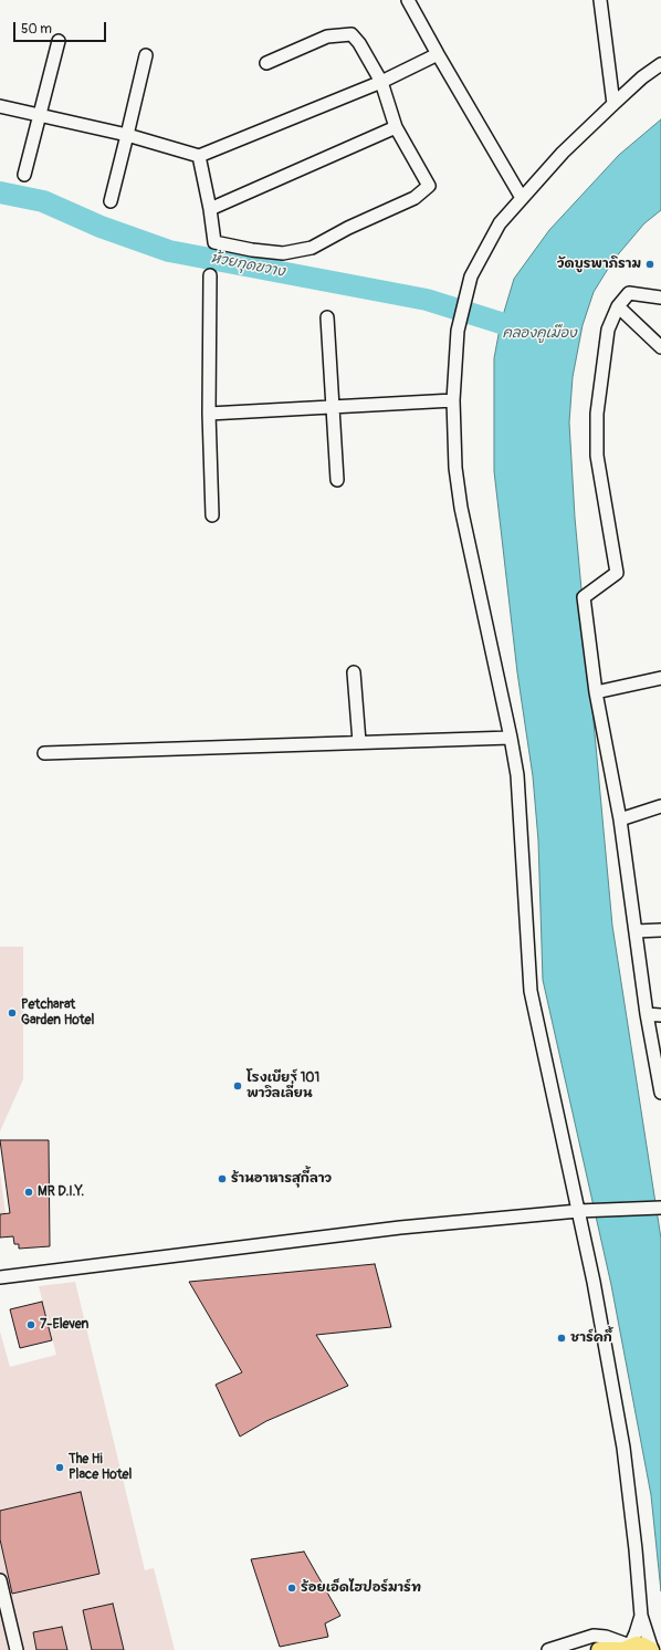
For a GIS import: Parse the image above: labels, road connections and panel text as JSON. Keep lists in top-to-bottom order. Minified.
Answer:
{"water":["ห้วยกุดขวาง","คลองคูเมือง"],"places":["วัดบูรพาภิราม","Petcharat Garden Hotel","โรงเบียร์ 101 พาวิลเลี่ยน","ร้านอาหารสุกี้ลาว","MR D.I.Y.","7-Eleven","ชาร์คกึ้","The Hi Place Hotel","ร้อยเอ็ดไฮปอร์มาร์ท"],"scale_bar":"50 m"}
